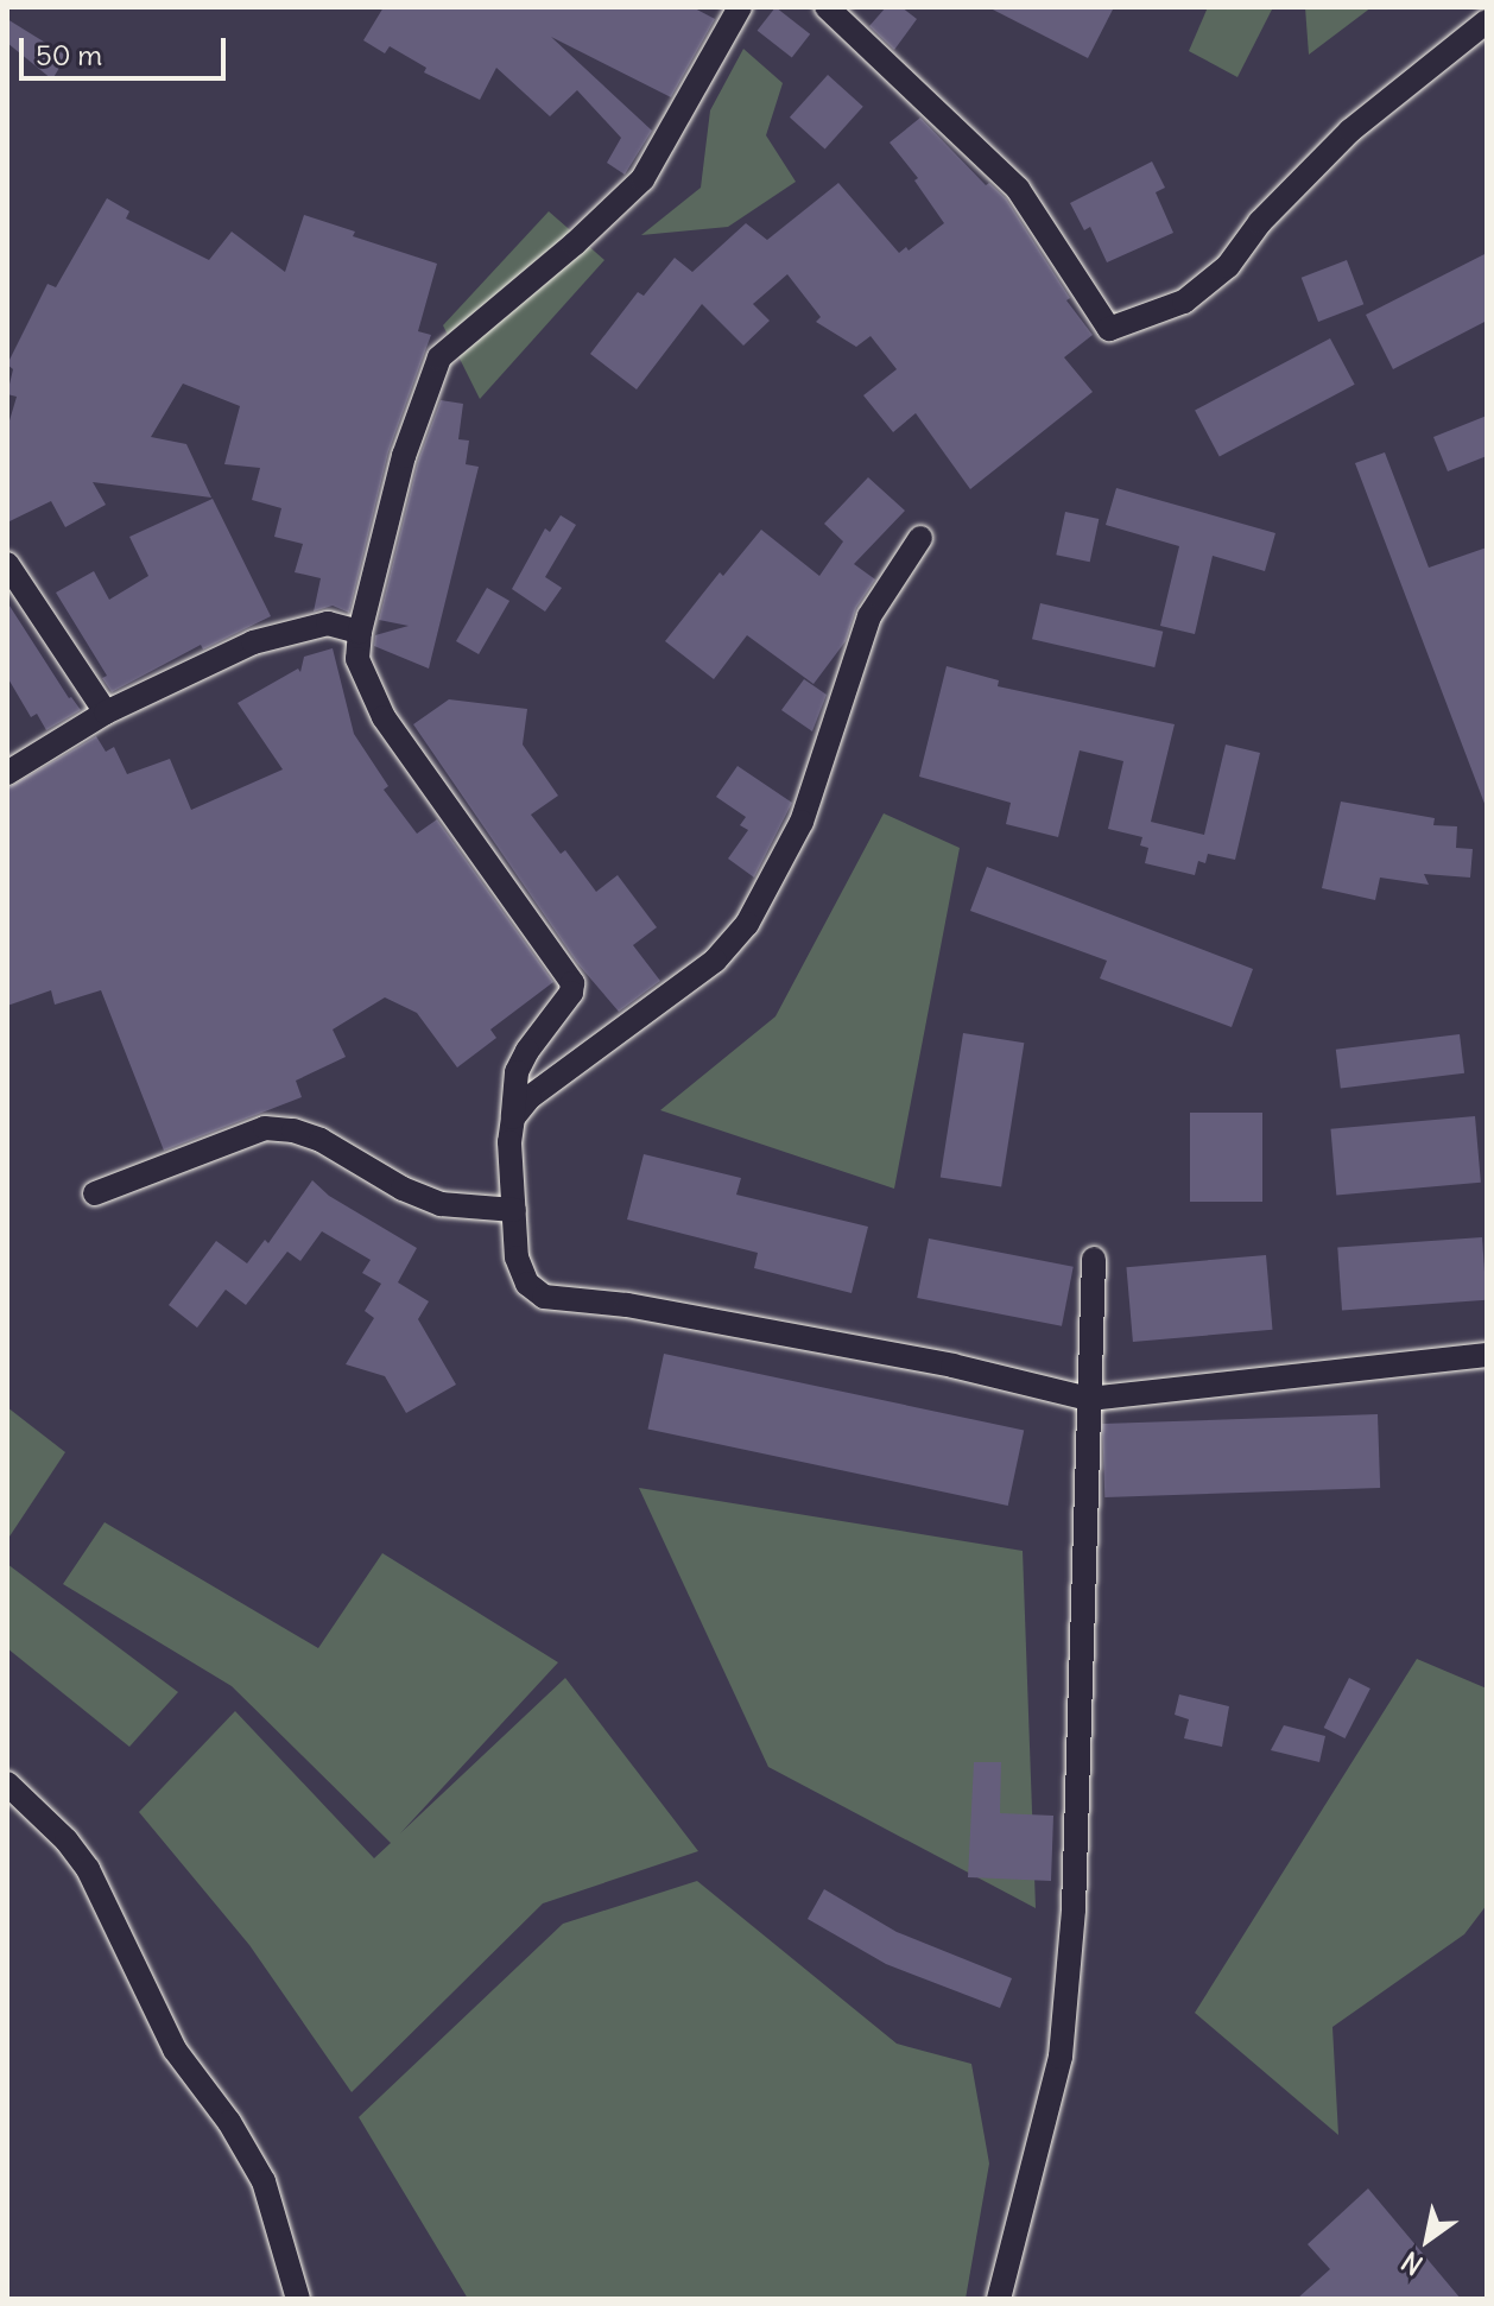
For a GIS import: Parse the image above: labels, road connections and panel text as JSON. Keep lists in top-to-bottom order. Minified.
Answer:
{"scale_bar":"50 m","north":"bottom left"}
